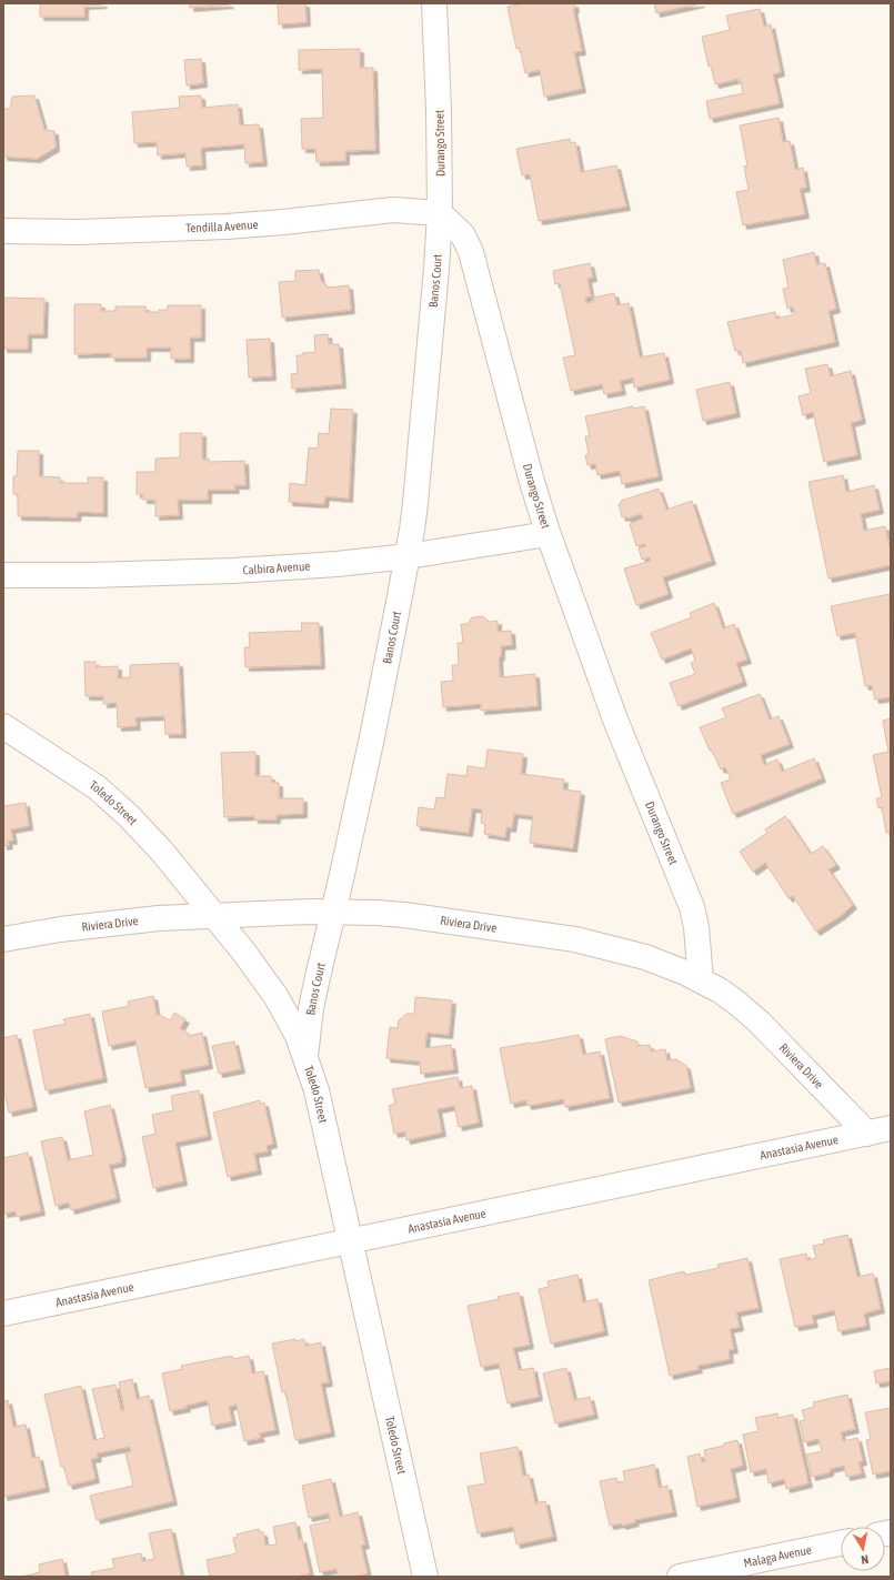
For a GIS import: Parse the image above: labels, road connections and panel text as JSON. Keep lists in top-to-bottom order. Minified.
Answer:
{"streets":{"street":["Durango Street","Tendilla Avenue","Banos Court","Calbira Avenue","Toledo Street","Riviera Drive","Anastasia Avenue","Malaga Avenue"]},"crossings":[["Durango Street","Tendilla Avenue"],["Durango Street","Banos Court"],["Durango Street","Calbira Avenue"],["Durango Street","Riviera Drive"],["Tendilla Avenue","Banos Court"],["Banos Court","Calbira Avenue"],["Banos Court","Toledo Street"],["Banos Court","Riviera Drive"],["Toledo Street","Riviera Drive"],["Toledo Street","Anastasia Avenue"],["Riviera Drive","Anastasia Avenue"]],"north":"bottom"}
